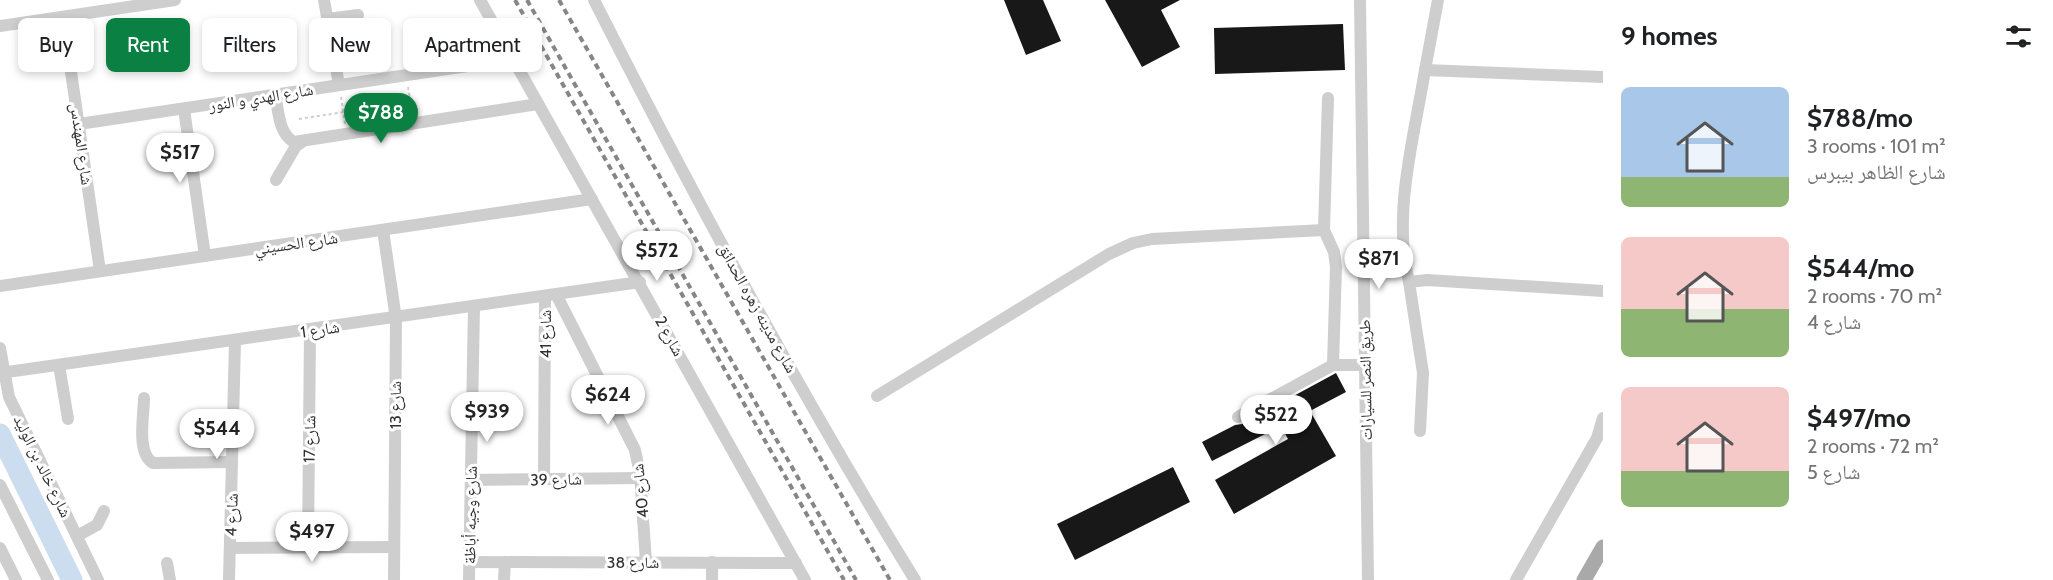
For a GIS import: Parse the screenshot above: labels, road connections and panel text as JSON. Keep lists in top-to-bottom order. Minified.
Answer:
{"streets":{"street":["شارع الهدي و النور","شارع المهندس","شارع الحسيني","شارع مدينه زهره الحدائق","شارع 1","شارع 41","شارع 2","طريق النصر للسيارات","شارع 13","شارع 17","شارع خالد بن الوليد","شارع 39","شارع 40","شارع 4","شارع وجيه أباظة","شارع 38"]},"crossings":[["شارع الهدي و النور","شارع المهندس"],["شارع المهندس","شارع الحسيني"],["شارع الحسيني","شارع 2"],["شارع الحسيني","شارع 13"],["شارع 1","شارع 41"],["شارع 1","شارع 2"],["شارع 1","شارع 13"],["شارع 1","شارع 17"],["شارع 1","شارع خالد بن الوليد"],["شارع 1","شارع 40"],["شارع 1","شارع 4"],["شارع 1","شارع وجيه أباظة"],["شارع 41","شارع 39"],["شارع 41","شارع 40"],["شارع 2","شارع 38"],["شارع 39","شارع 40"],["شارع 39","شارع وجيه أباظة"],["شارع 40","شارع 38"],["شارع وجيه أباظة","شارع 38"]],"page":{"heading":"9 homes","chip":["Buy","Rent","Filters","New","Apartment"],"list":[{"name":"$788/mo","note":"3 rooms · 101 m² · شارع الظاهر بيبرس"},{"name":"$544/mo","note":"2 rooms · 70 m² · شارع 4"},{"name":"$497/mo","note":"2 rooms · 72 m² · شارع 5"}],"price":["$788","$517","$572","$871","$624","$939","$522","$544","$497"]}}
